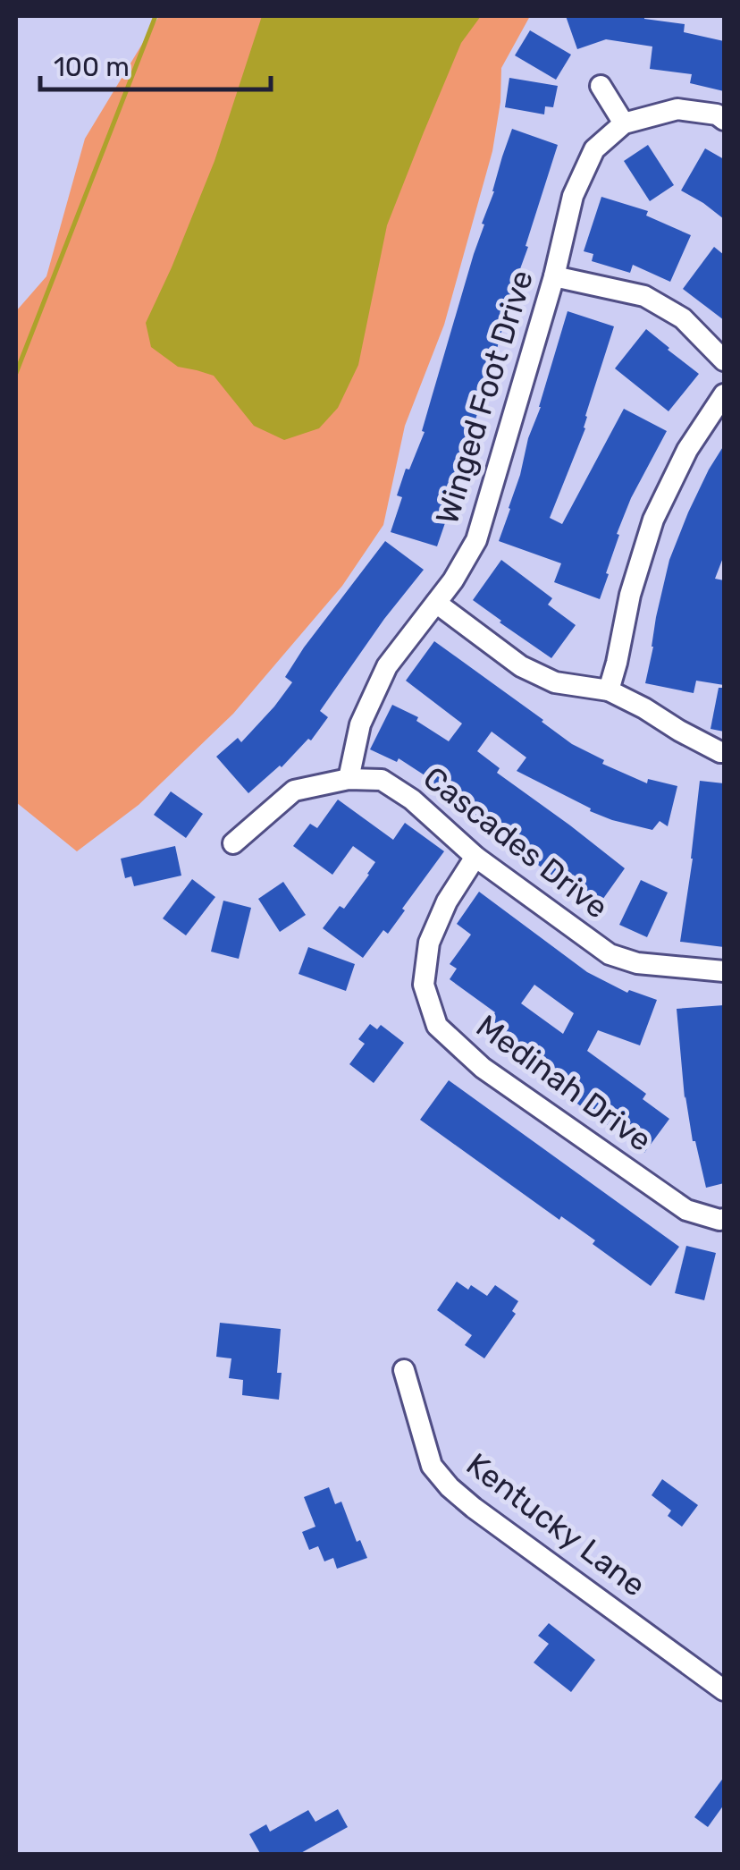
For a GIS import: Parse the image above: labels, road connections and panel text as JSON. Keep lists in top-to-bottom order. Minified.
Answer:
{"streets":{"street":["Winged Foot Drive","Cascades Drive","Medinah Drive","Kentucky Lane"]},"crossings":[["Winged Foot Drive","Cascades Drive"],["Cascades Drive","Medinah Drive"]],"scale_bar":"100 m"}
